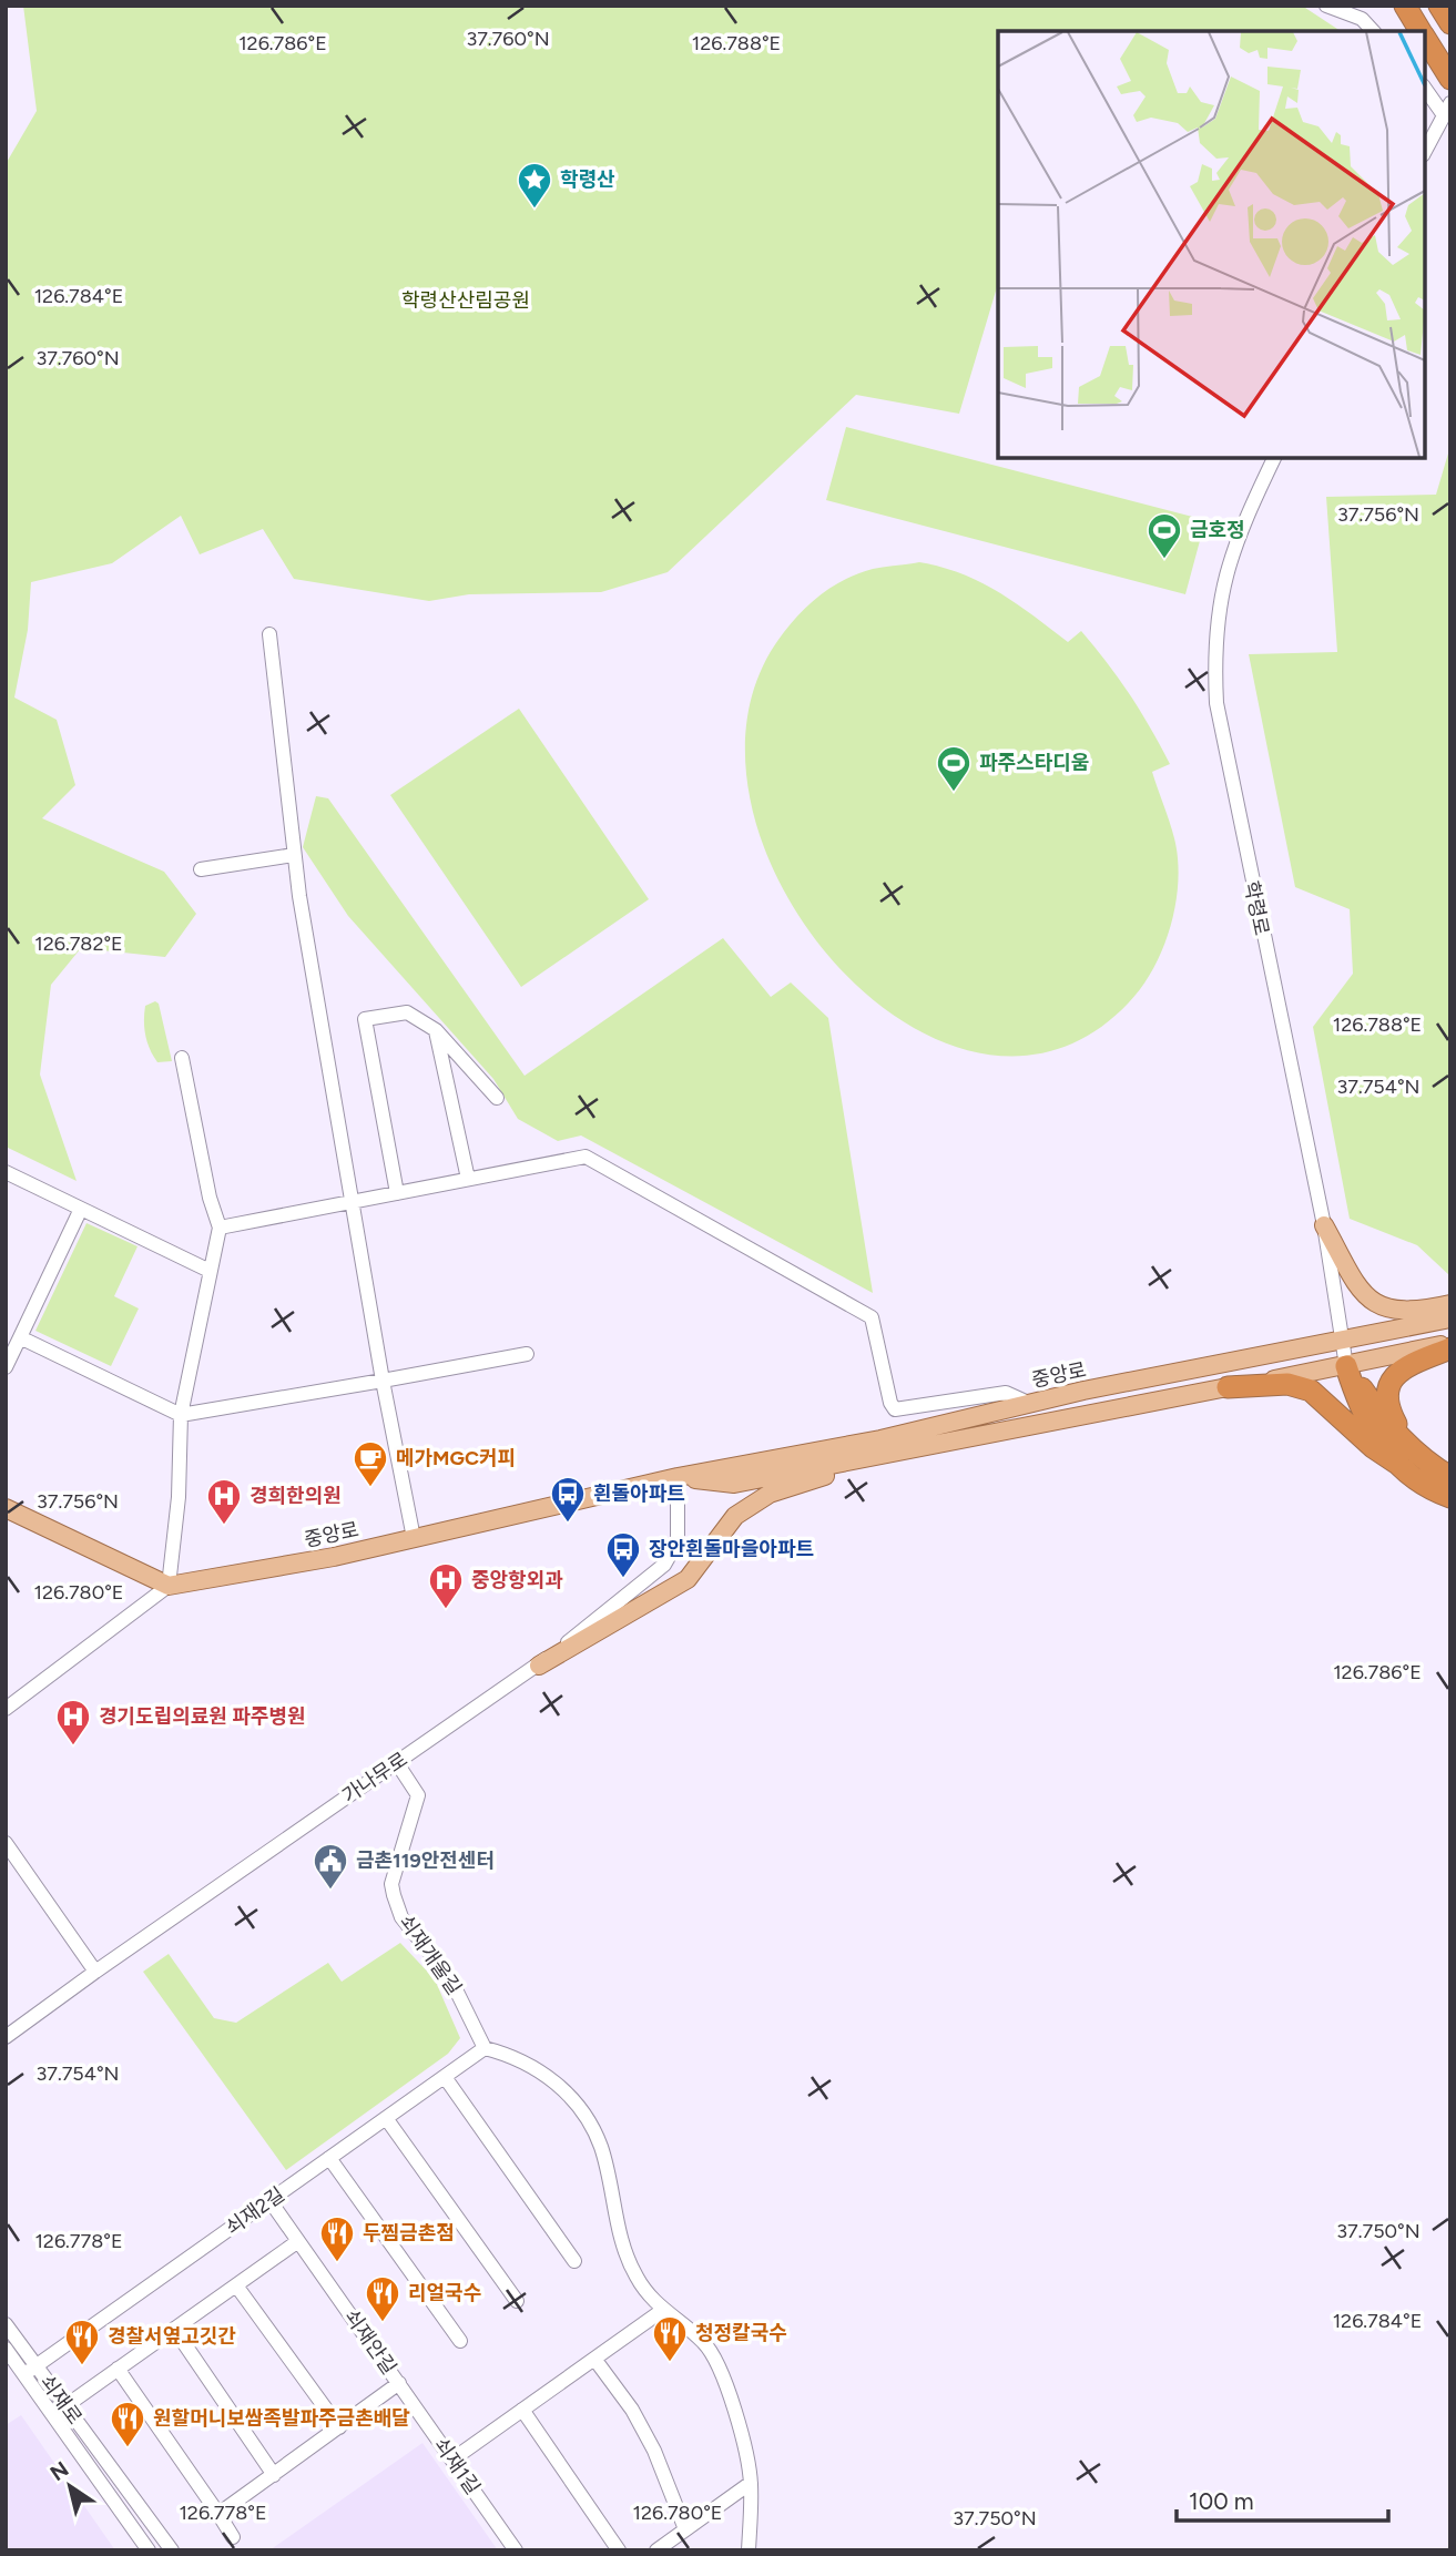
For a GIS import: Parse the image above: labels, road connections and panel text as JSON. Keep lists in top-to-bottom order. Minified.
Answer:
{"streets":{"main road":["중앙로"],"street":["학령로","가나무로","쇠재개울길","쇠재2길","쇠재안길","쇠재로","쇠재1길"]},"crossings":[["학령로","중앙로"],["중앙로","가나무로"],["가나무로","쇠재개울길"],["쇠재개울길","쇠재2길"],["쇠재2길","쇠재안길"],["쇠재2길","쇠재로"],["쇠재안길","쇠재1길"]],"parks":["학령산산림공원"],"places":{"place":["학령산"],"sports":["금호정","파주스타디움"],"cafe":["메가MGC커피"],"bus stop":["흰돌아파트","장안흰돌마을아파트"],"hospital":["경희한의원","중앙항외과","경기도립의료원 파주병원"],"public building":["금촌119안전센터"],"restaurant":["두찜금촌점","리얼국수","청정칼국수","경찰서옆고깃간","원할머니보쌈족발파주금촌배달"]},"scale_bar":"100 m","north":"top left","coordinates":["37.760°N","126.788°E","126.786°E","126.784°E","37.756°N","126.782°E","37.754°N","126.780°E","37.750°N","126.778°E"]}
